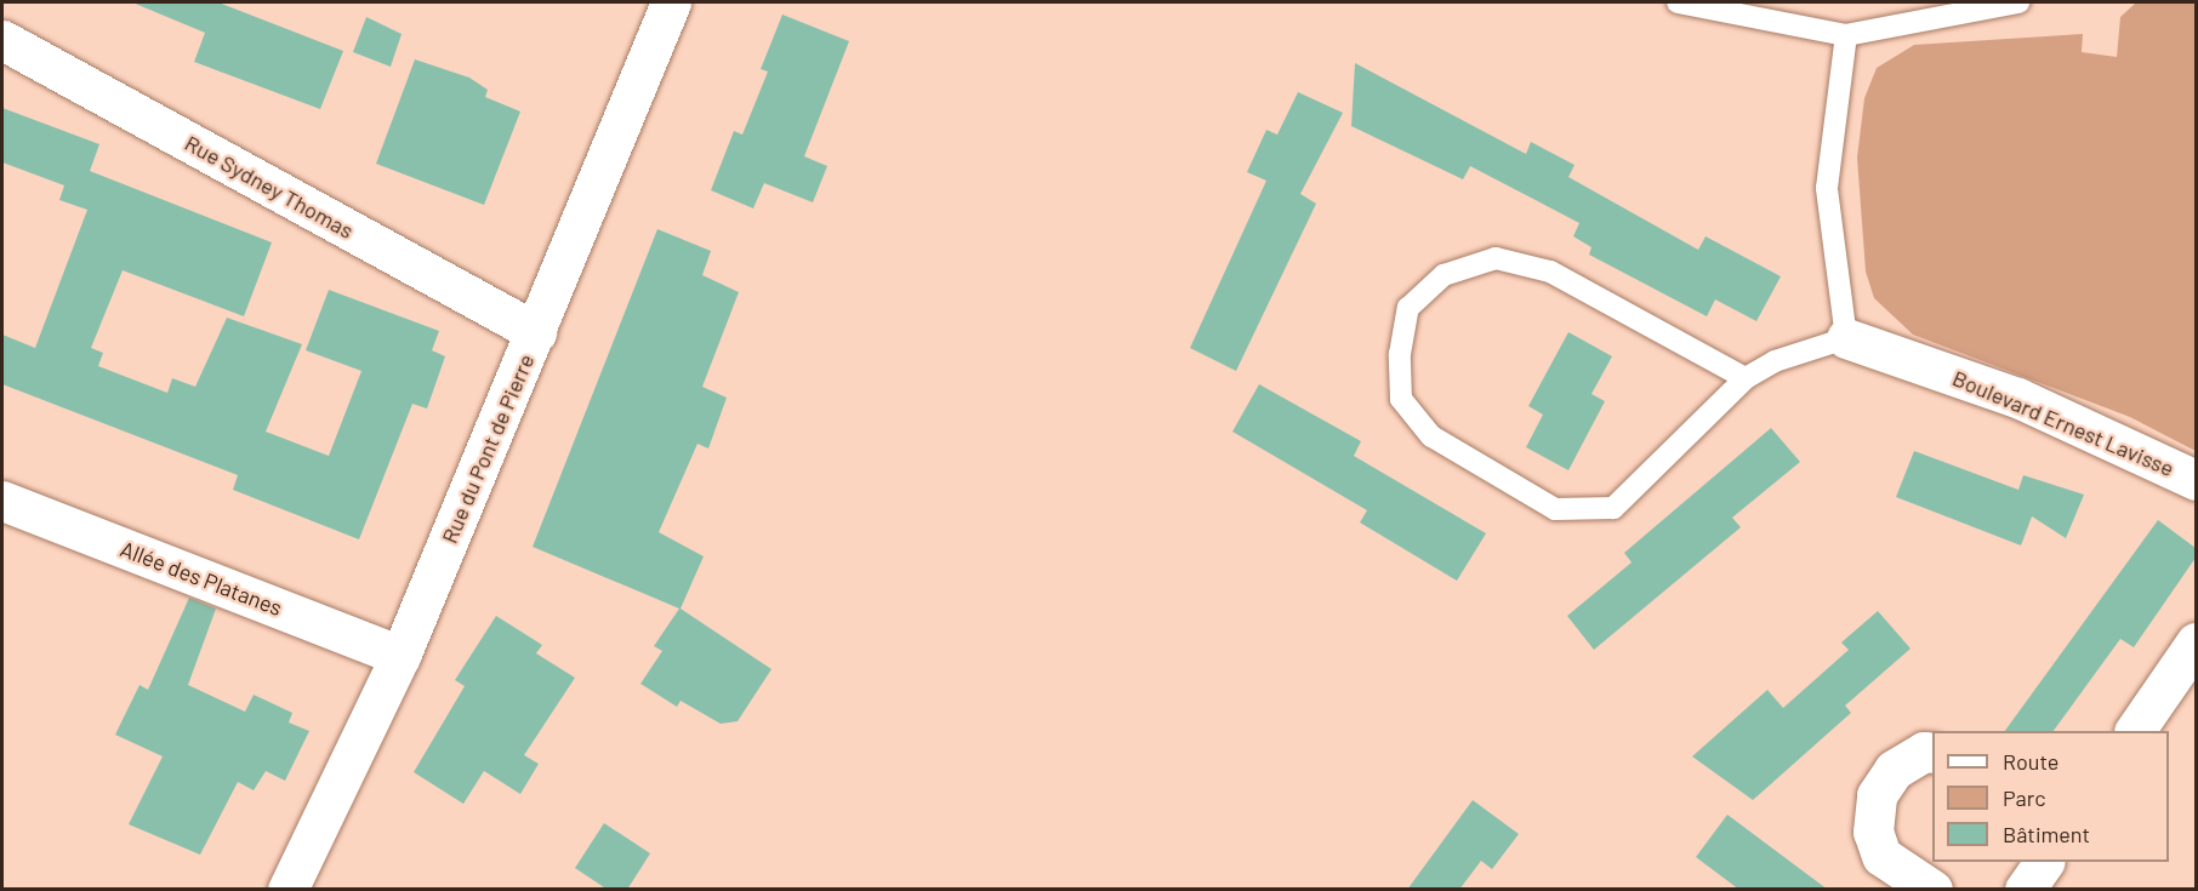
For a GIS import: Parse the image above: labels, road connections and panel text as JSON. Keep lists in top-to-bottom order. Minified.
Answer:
{"streets":{"street":["Rue Sydney Thomas","Boulevard Ernest Lavisse","Rue du Pont de Pierre","Allée des Platanes"]},"crossings":[["Rue Sydney Thomas","Rue du Pont de Pierre"],["Rue du Pont de Pierre","Allée des Platanes"]],"legend":["Route","Parc","Bâtiment"]}
